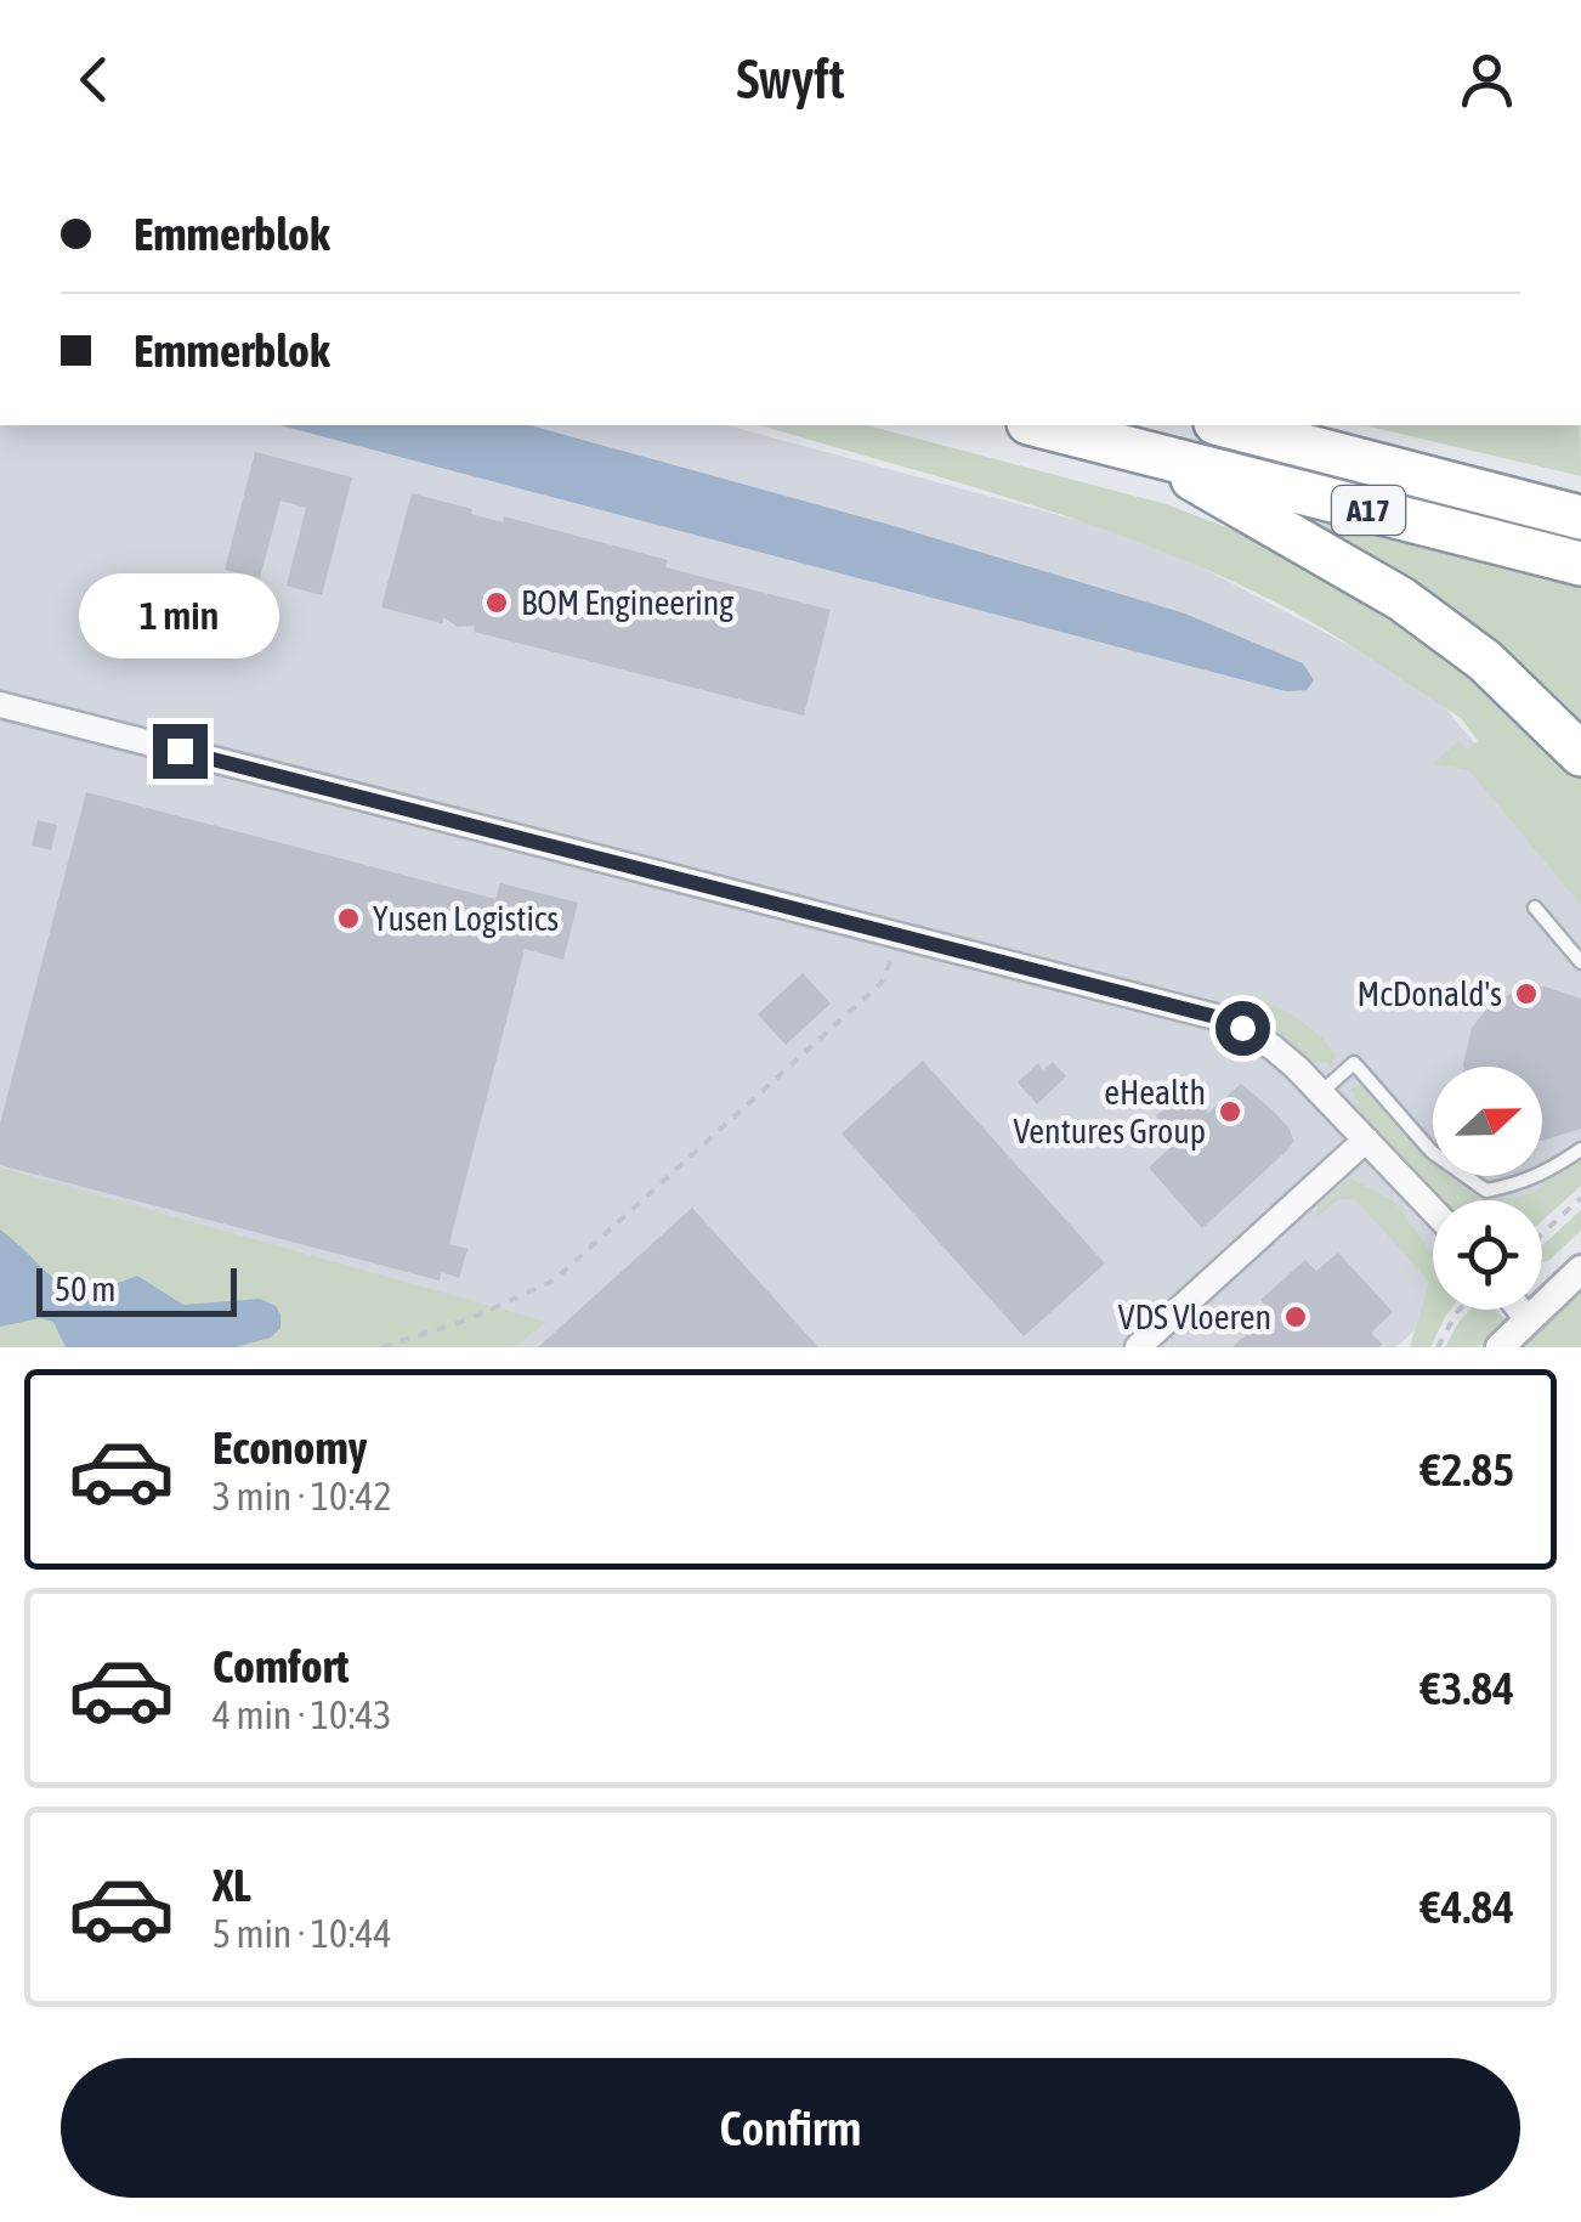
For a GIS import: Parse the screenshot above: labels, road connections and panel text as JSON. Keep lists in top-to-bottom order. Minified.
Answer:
{"streets":{"highway":["A17"]},"places":["BOM Engineering","Yusen Logistics","McDonald's","eHealth Ventures Group","VDS Vloeren"],"scale_bar":"50 m","north":"right","page":{"header":"Swyft","banner":["Emmerblok","Emmerblok"],"bubble":"1 min","scale":"50 m","list":[{"name":"Economy","note":"3 min · 10:42","value":"€2.85"},{"name":"Comfort","note":"4 min · 10:43","value":"€3.84"},{"name":"XL","note":"5 min · 10:44","value":"€4.84"}],"buttons":"Confirm"}}
